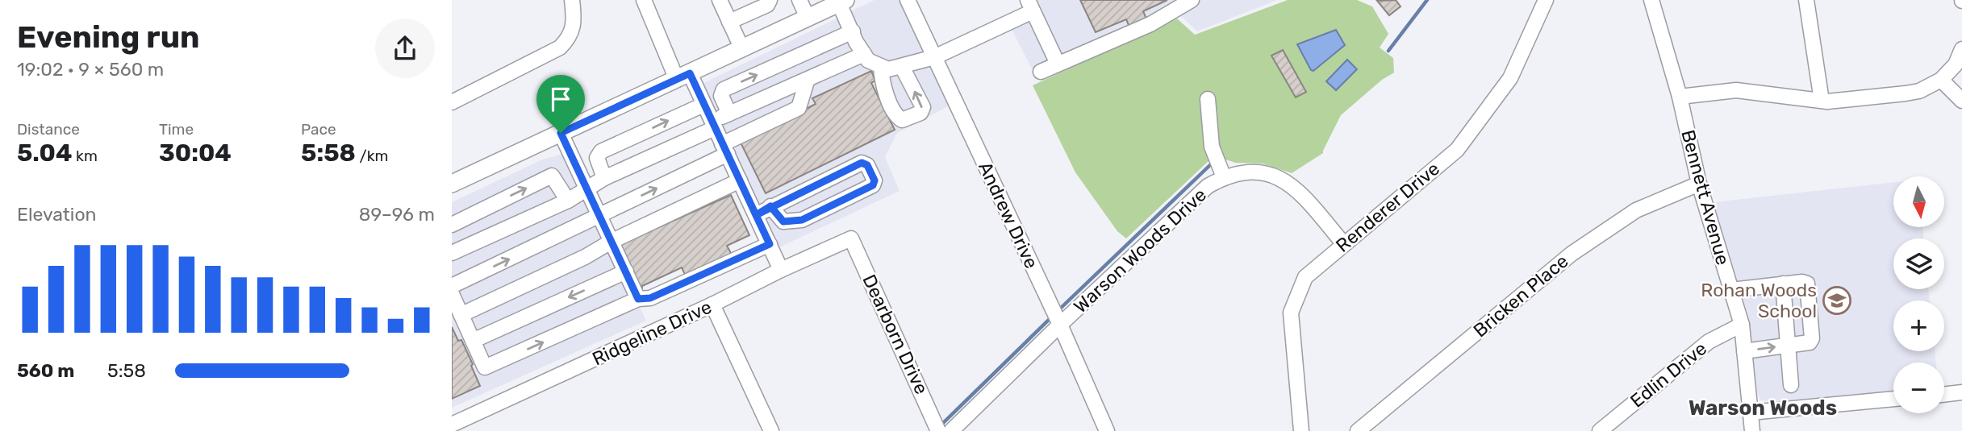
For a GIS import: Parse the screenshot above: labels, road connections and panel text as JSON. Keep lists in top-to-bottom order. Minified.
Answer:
{"streets":{"street":["Bennett Avenue","Renderer Drive","Andrew Drive","Warson Woods Drive","Bricken Place","Ridgeline Drive","Dearborn Drive","Edlin Drive"]},"crossings":[["Bennett Avenue","Bricken Place"],["Bennett Avenue","Edlin Drive"],["Renderer Drive","Warson Woods Drive"],["Andrew Drive","Warson Woods Drive"],["Ridgeline Drive","Dearborn Drive"]],"districts":["Warson Woods"],"places":{"school or university":["Rohan Woods School"]},"north":"bottom","page":{"heading":["Evening run","19:02 · 9 × 560 m"],"stats":[["Distance","5.04 km"],["Time","30:04"],["Pace","5:58 /km"]],"map_buttons":["+","−"],"chart":["Elevation","89–96 m"],"list":[{"name":"560 m","note":"5:58"}]}}
